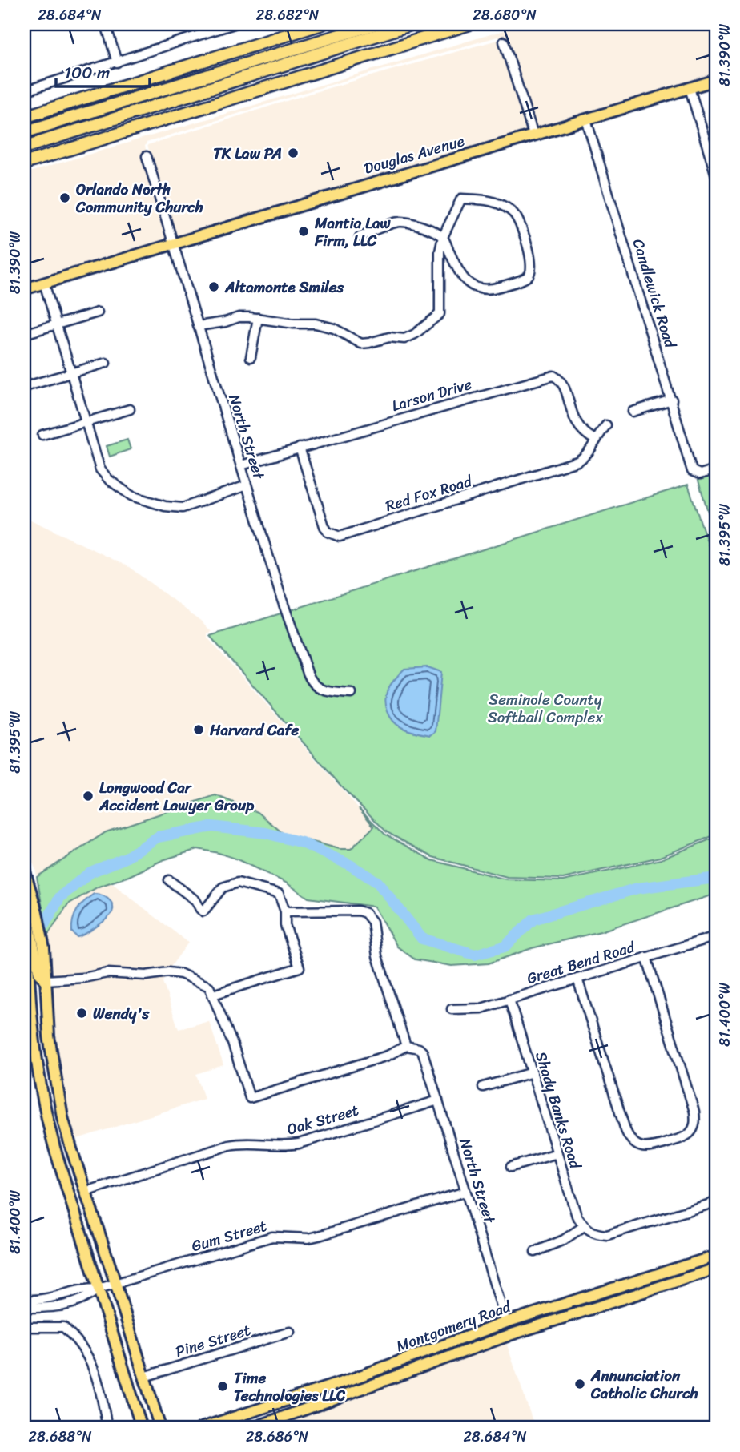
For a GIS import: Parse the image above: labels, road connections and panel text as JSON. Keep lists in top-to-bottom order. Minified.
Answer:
{"streets":{"main road":["Douglas Avenue","Montgomery Road"],"street":["Candlewick Road","Larson Drive","North Street","Red Fox Road","Great Bend Road","Shady Banks Road","Oak Street","Gum Street","Pine Street"]},"crossings":[["Douglas Avenue","Candlewick Road"],["Douglas Avenue","North Street"],["Larson Drive","North Street"],["Larson Drive","Red Fox Road"],["North Street","Oak Street"],["North Street","Gum Street"],["North Street","Montgomery Road"],["Great Bend Road","Shady Banks Road"]],"parks":["Seminole County Softball Complex"],"places":["TK Law PA","Orlando North Community Church","Mantia Law Firm, LLC","Altamonte Smiles","Harvard Cafe","Longwood Car Accident Lawyer Group","Wendy's","Annunciation Catholic Church","Time Technologies LLC"],"scale_bar":"100 m","coordinates":["28.684°N","28.682°N","28.680°N","81.390°W","81.395°W","81.400°W","28.688°N","28.686°N"]}
